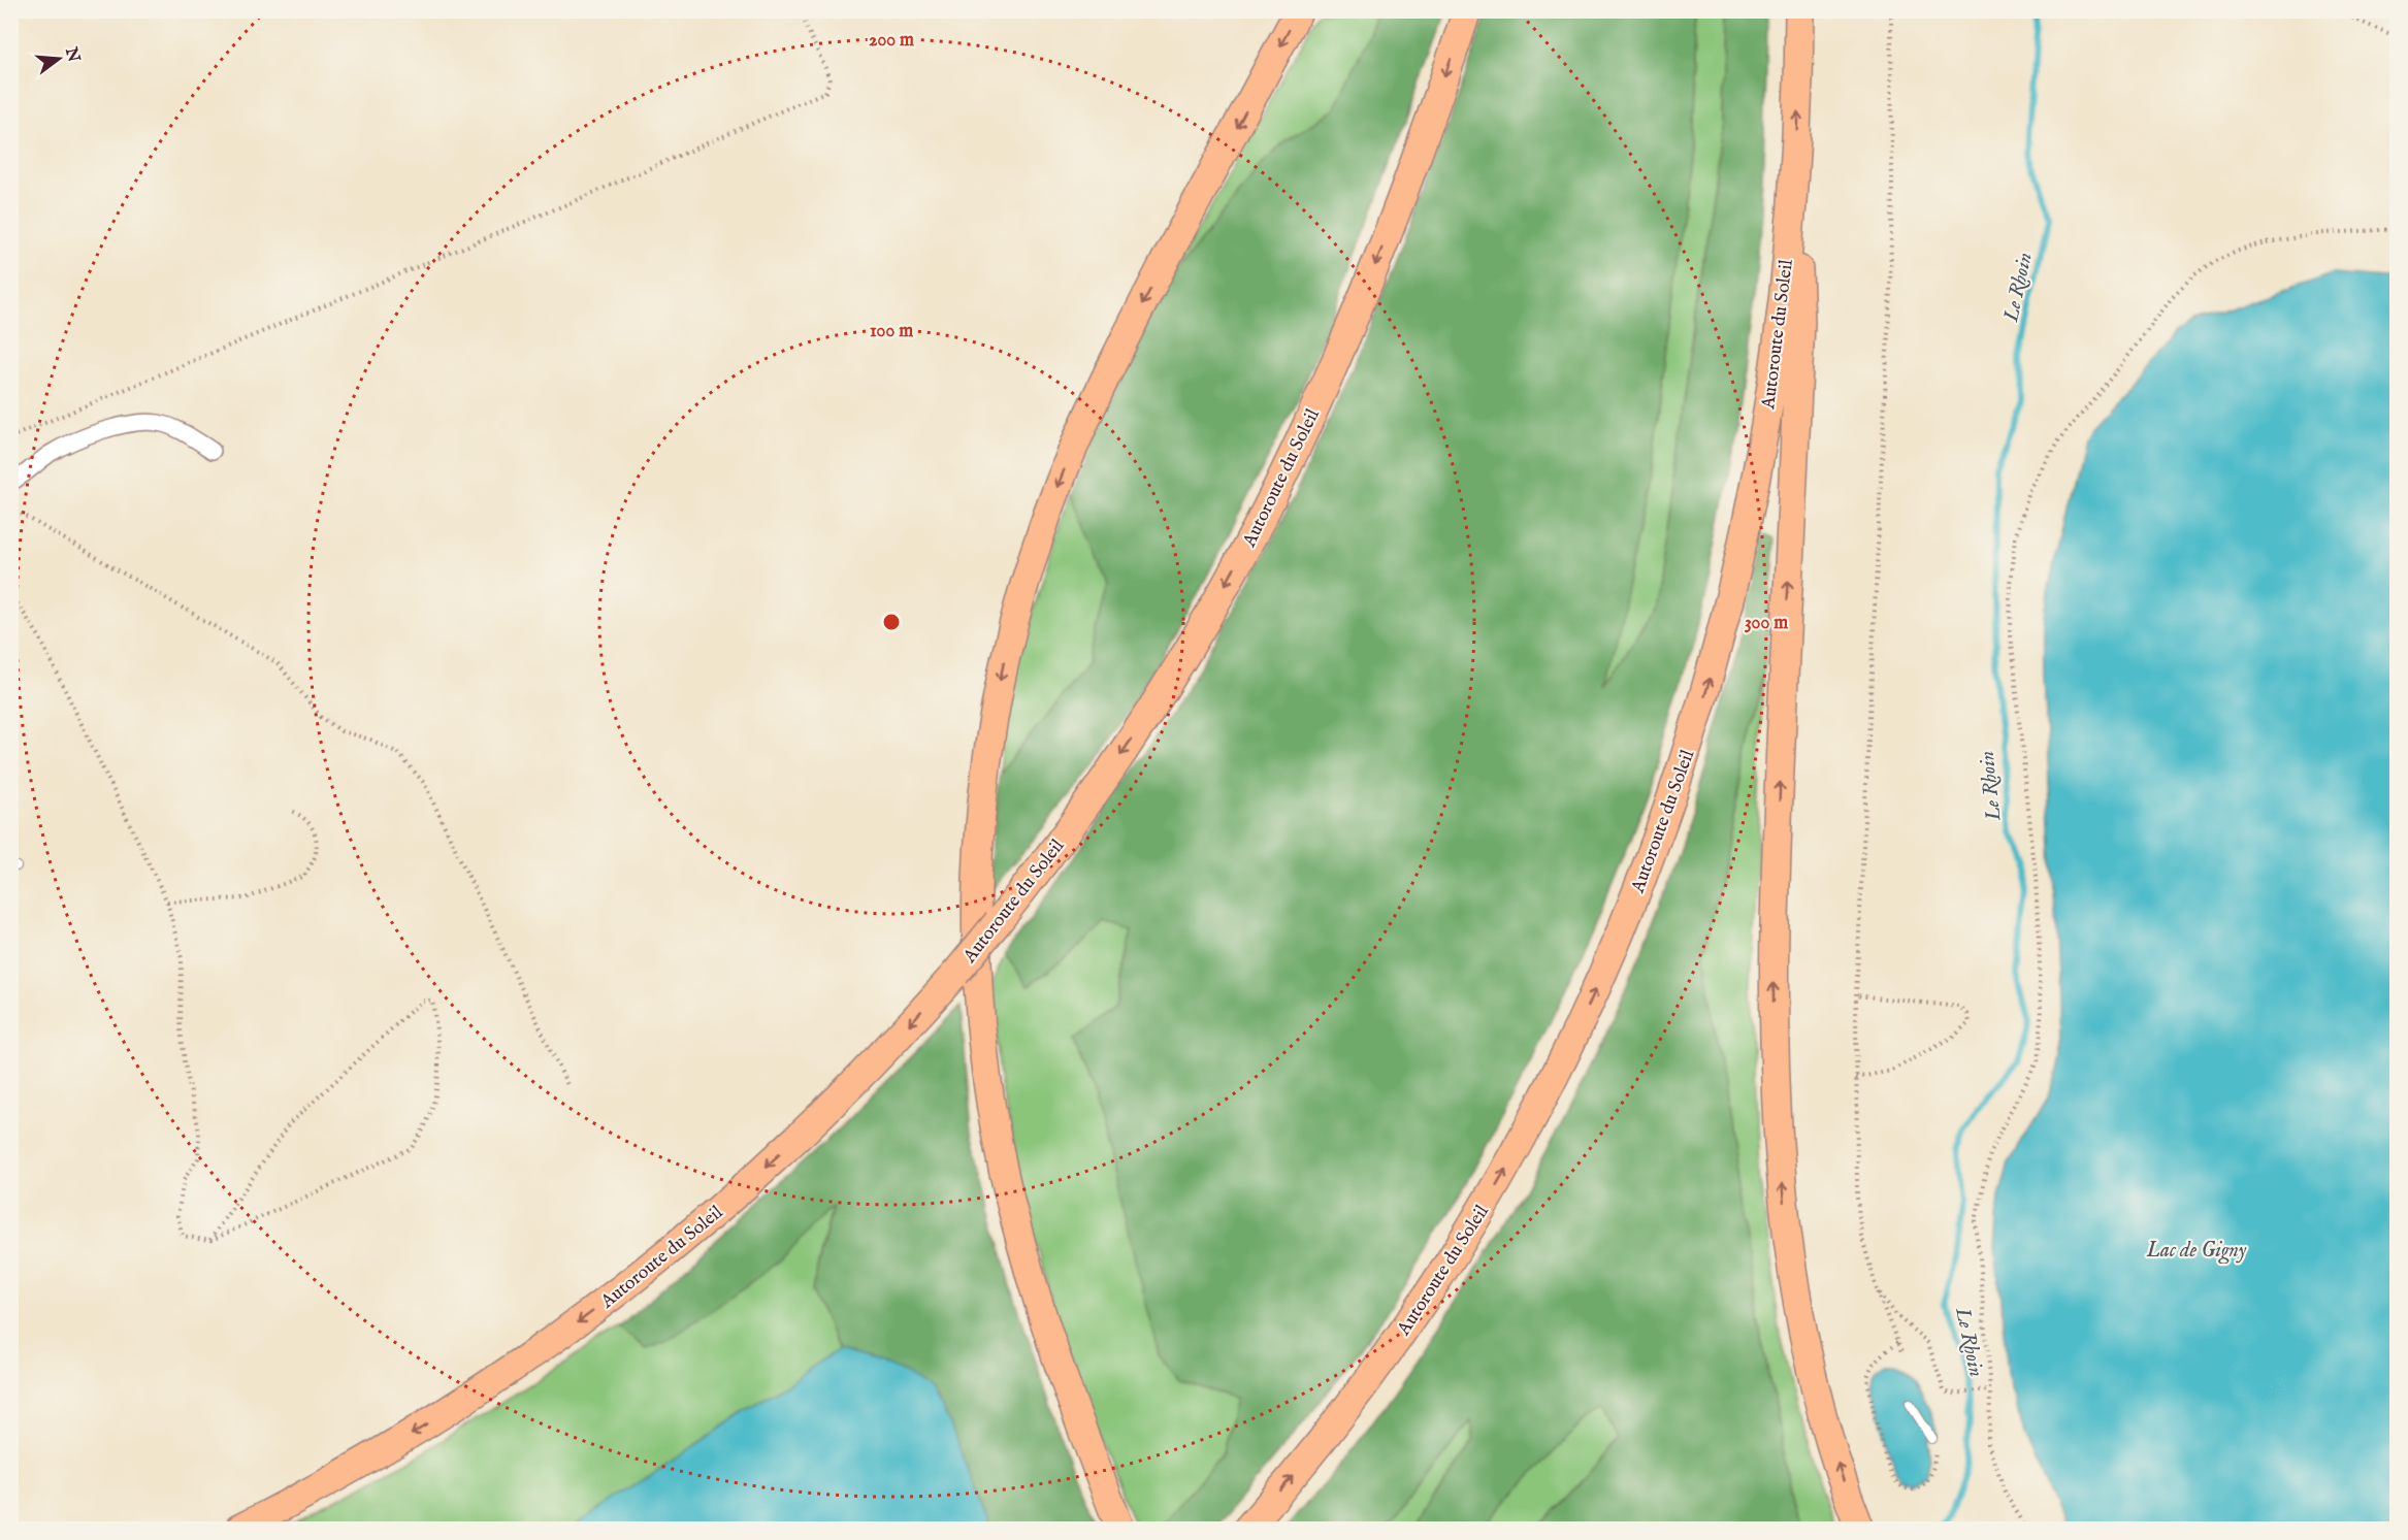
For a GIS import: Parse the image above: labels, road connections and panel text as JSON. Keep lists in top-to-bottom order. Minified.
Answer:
{"streets":{"highway":["Autoroute du Soleil"]},"water":["Le Rhoin","Lac de Gigny"],"north":"right","rings":["200 m","100 m","300 m"]}
